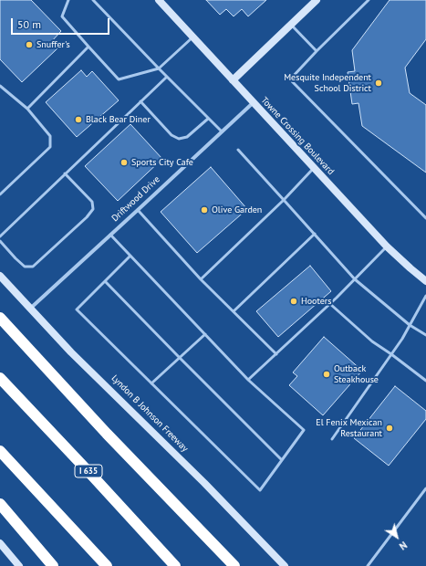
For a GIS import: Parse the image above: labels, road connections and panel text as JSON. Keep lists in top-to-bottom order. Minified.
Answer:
{"streets":{"highway":["I 635"],"street":["Towne Crossing Boulevard","Driftwood Drive","Lyndon B Johnson Freeway"]},"crossings":[["Towne Crossing Boulevard","Driftwood Drive"],["Driftwood Drive","Lyndon B Johnson Freeway"]],"places":["Snuffer's","Mesquite Independent School District","Black Bear Diner","Sports City Cafe","Olive Garden","Hooters","Outback Steakhouse","El Fenix Mexican Restaurant"],"scale_bar":"50 m","north":"bottom right"}
